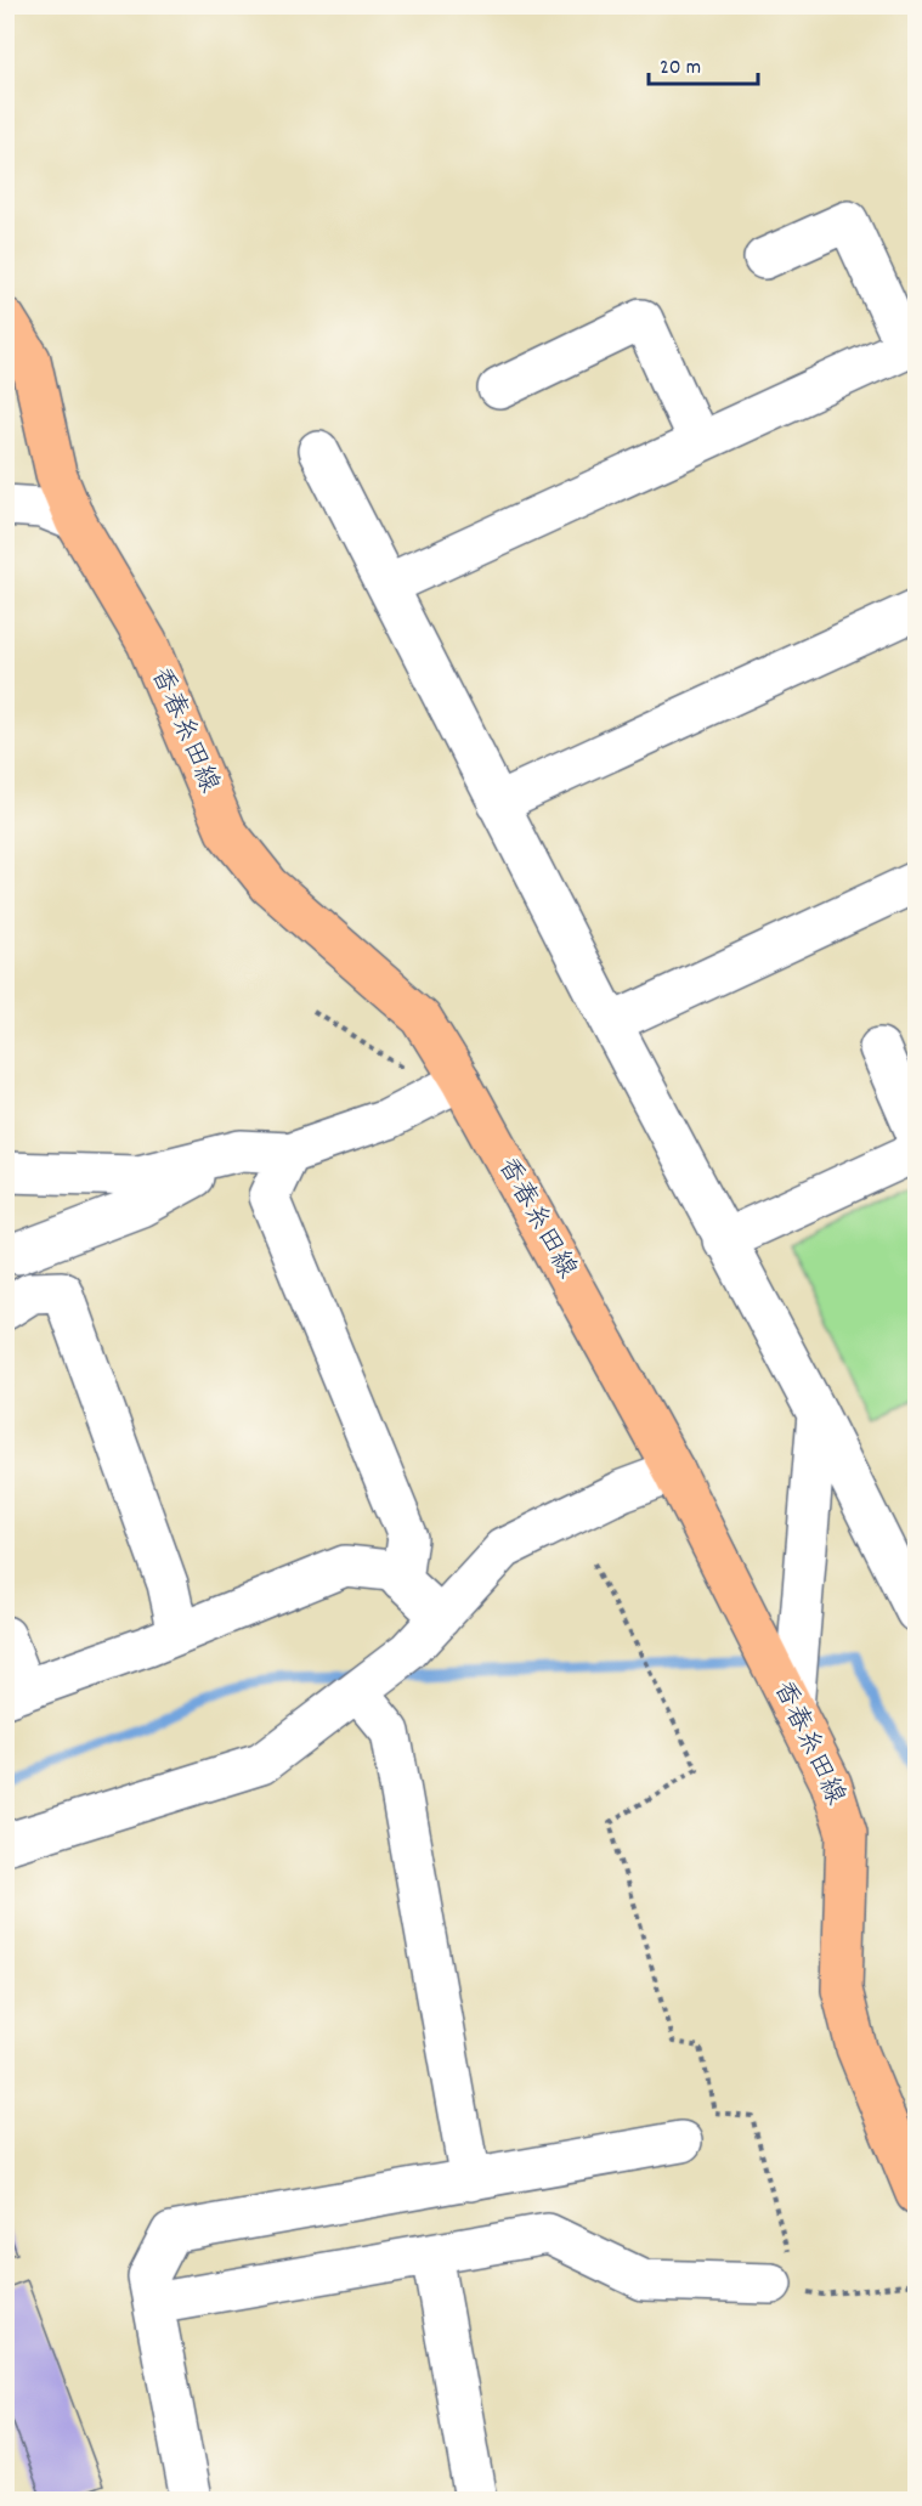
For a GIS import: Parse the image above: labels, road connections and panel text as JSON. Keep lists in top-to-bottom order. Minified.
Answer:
{"streets":{"main road":["香春糸田線"]},"scale_bar":"20 m"}
